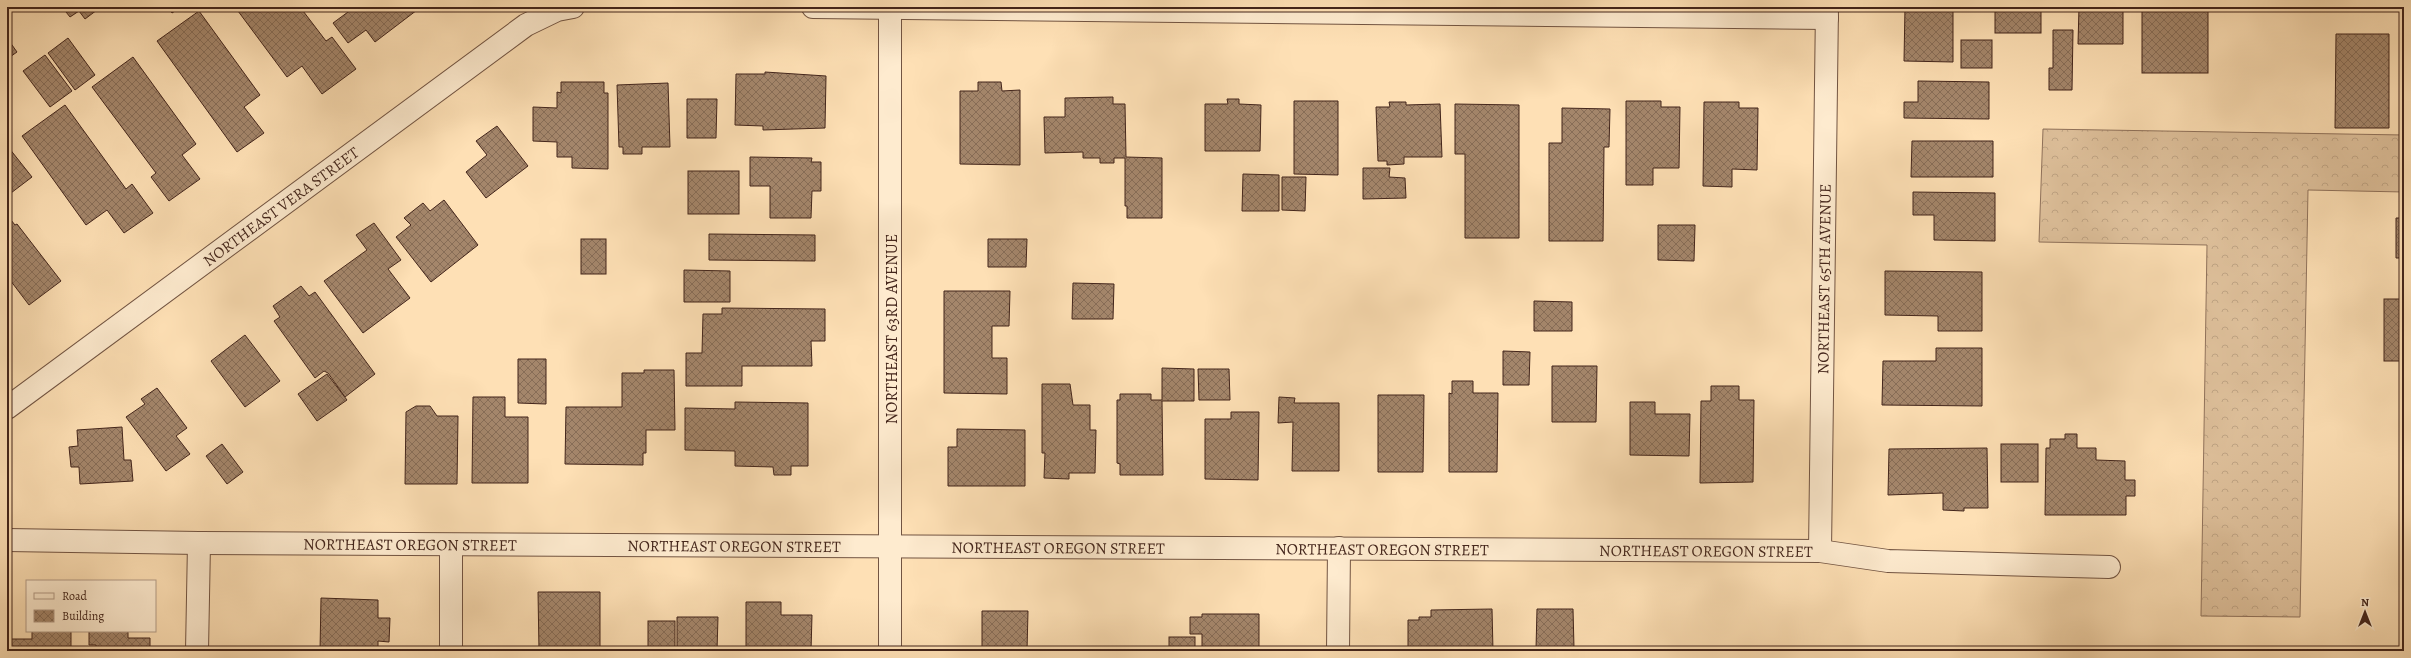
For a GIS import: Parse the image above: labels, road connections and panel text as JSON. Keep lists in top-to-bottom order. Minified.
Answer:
{"streets":{"street":["NORTHEAST VERA STREET","NORTHEAST 65TH AVENUE","NORTHEAST 63RD AVENUE","NORTHEAST OREGON STREET"]},"crossings":[["NORTHEAST 65TH AVENUE","NORTHEAST OREGON STREET"],["NORTHEAST 63RD AVENUE","NORTHEAST OREGON STREET"]],"legend":["Road","Building"],"north":"top"}
